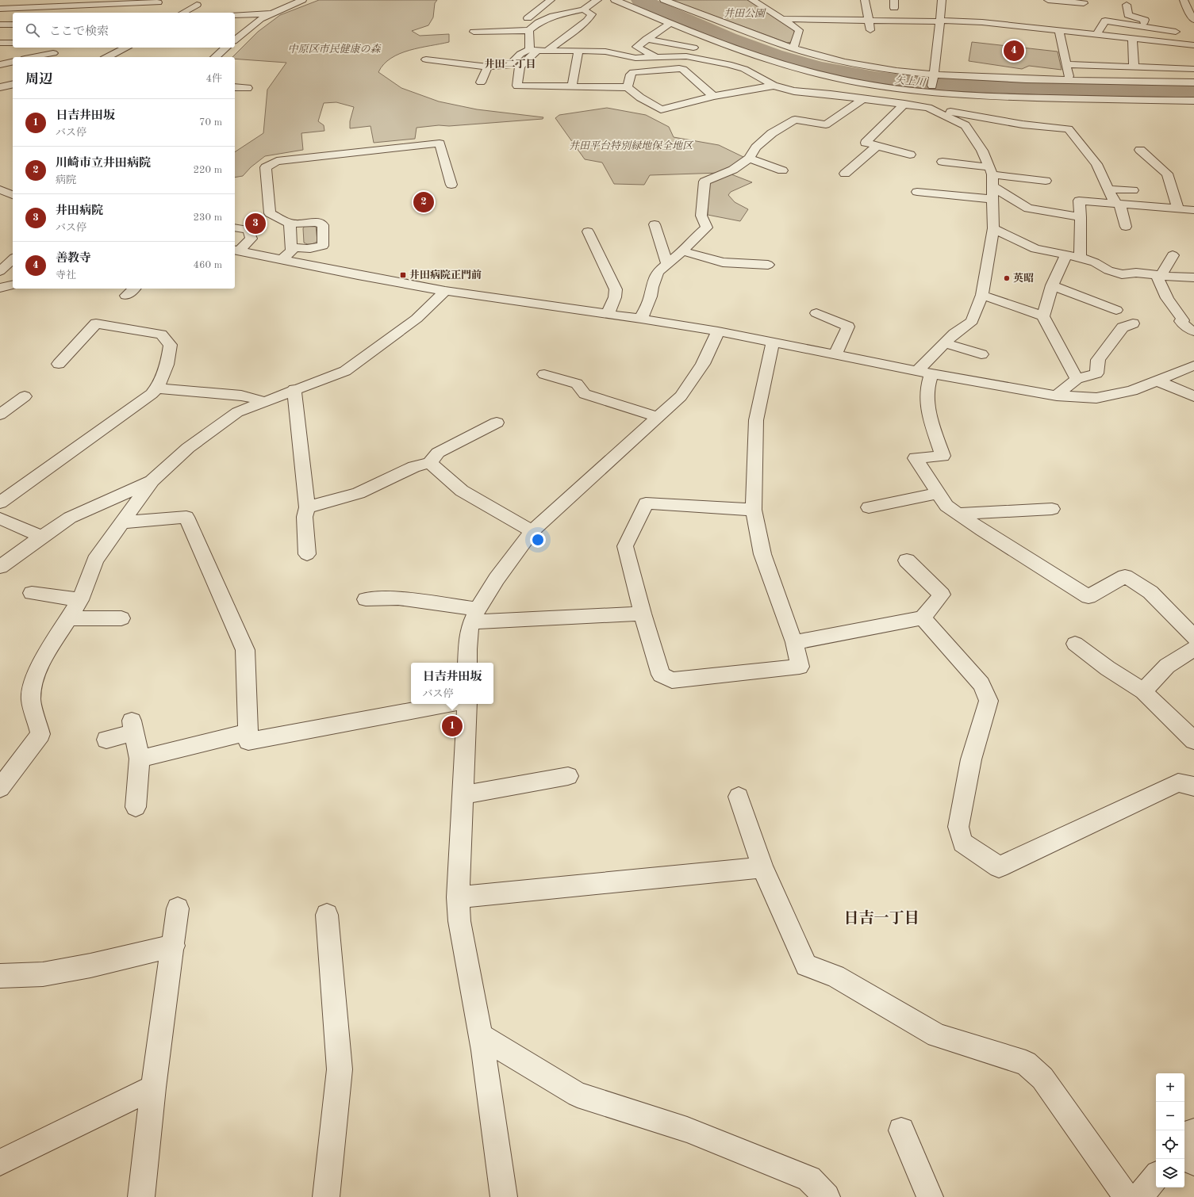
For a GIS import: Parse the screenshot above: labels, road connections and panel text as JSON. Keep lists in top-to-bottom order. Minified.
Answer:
{"districts":["井田二丁目","日吉一丁目"],"water":["矢上川"],"parks":["井田公園","中原区市民健康の森","井田平台特別緑地保全地区"],"places":{"transit":["井田病院正門前"],"other":["英昭"]},"page":{"search":"ここで検索","pins":["4","2","3","1"],"heading":["周辺","4件"],"list":[{"mark":"1","name":"日吉井田坂","note":"バス停","value":"70 m"},{"mark":"2","name":"川崎市立井田病院","note":"病院","value":"220 m"},{"mark":"3","name":"井田病院","note":"バス停","value":"230 m"},{"mark":"4","name":"善教寺","note":"寺社","value":"460 m"}],"popup":["日吉井田坂","バス停"],"map_buttons":["+","−"]}}
